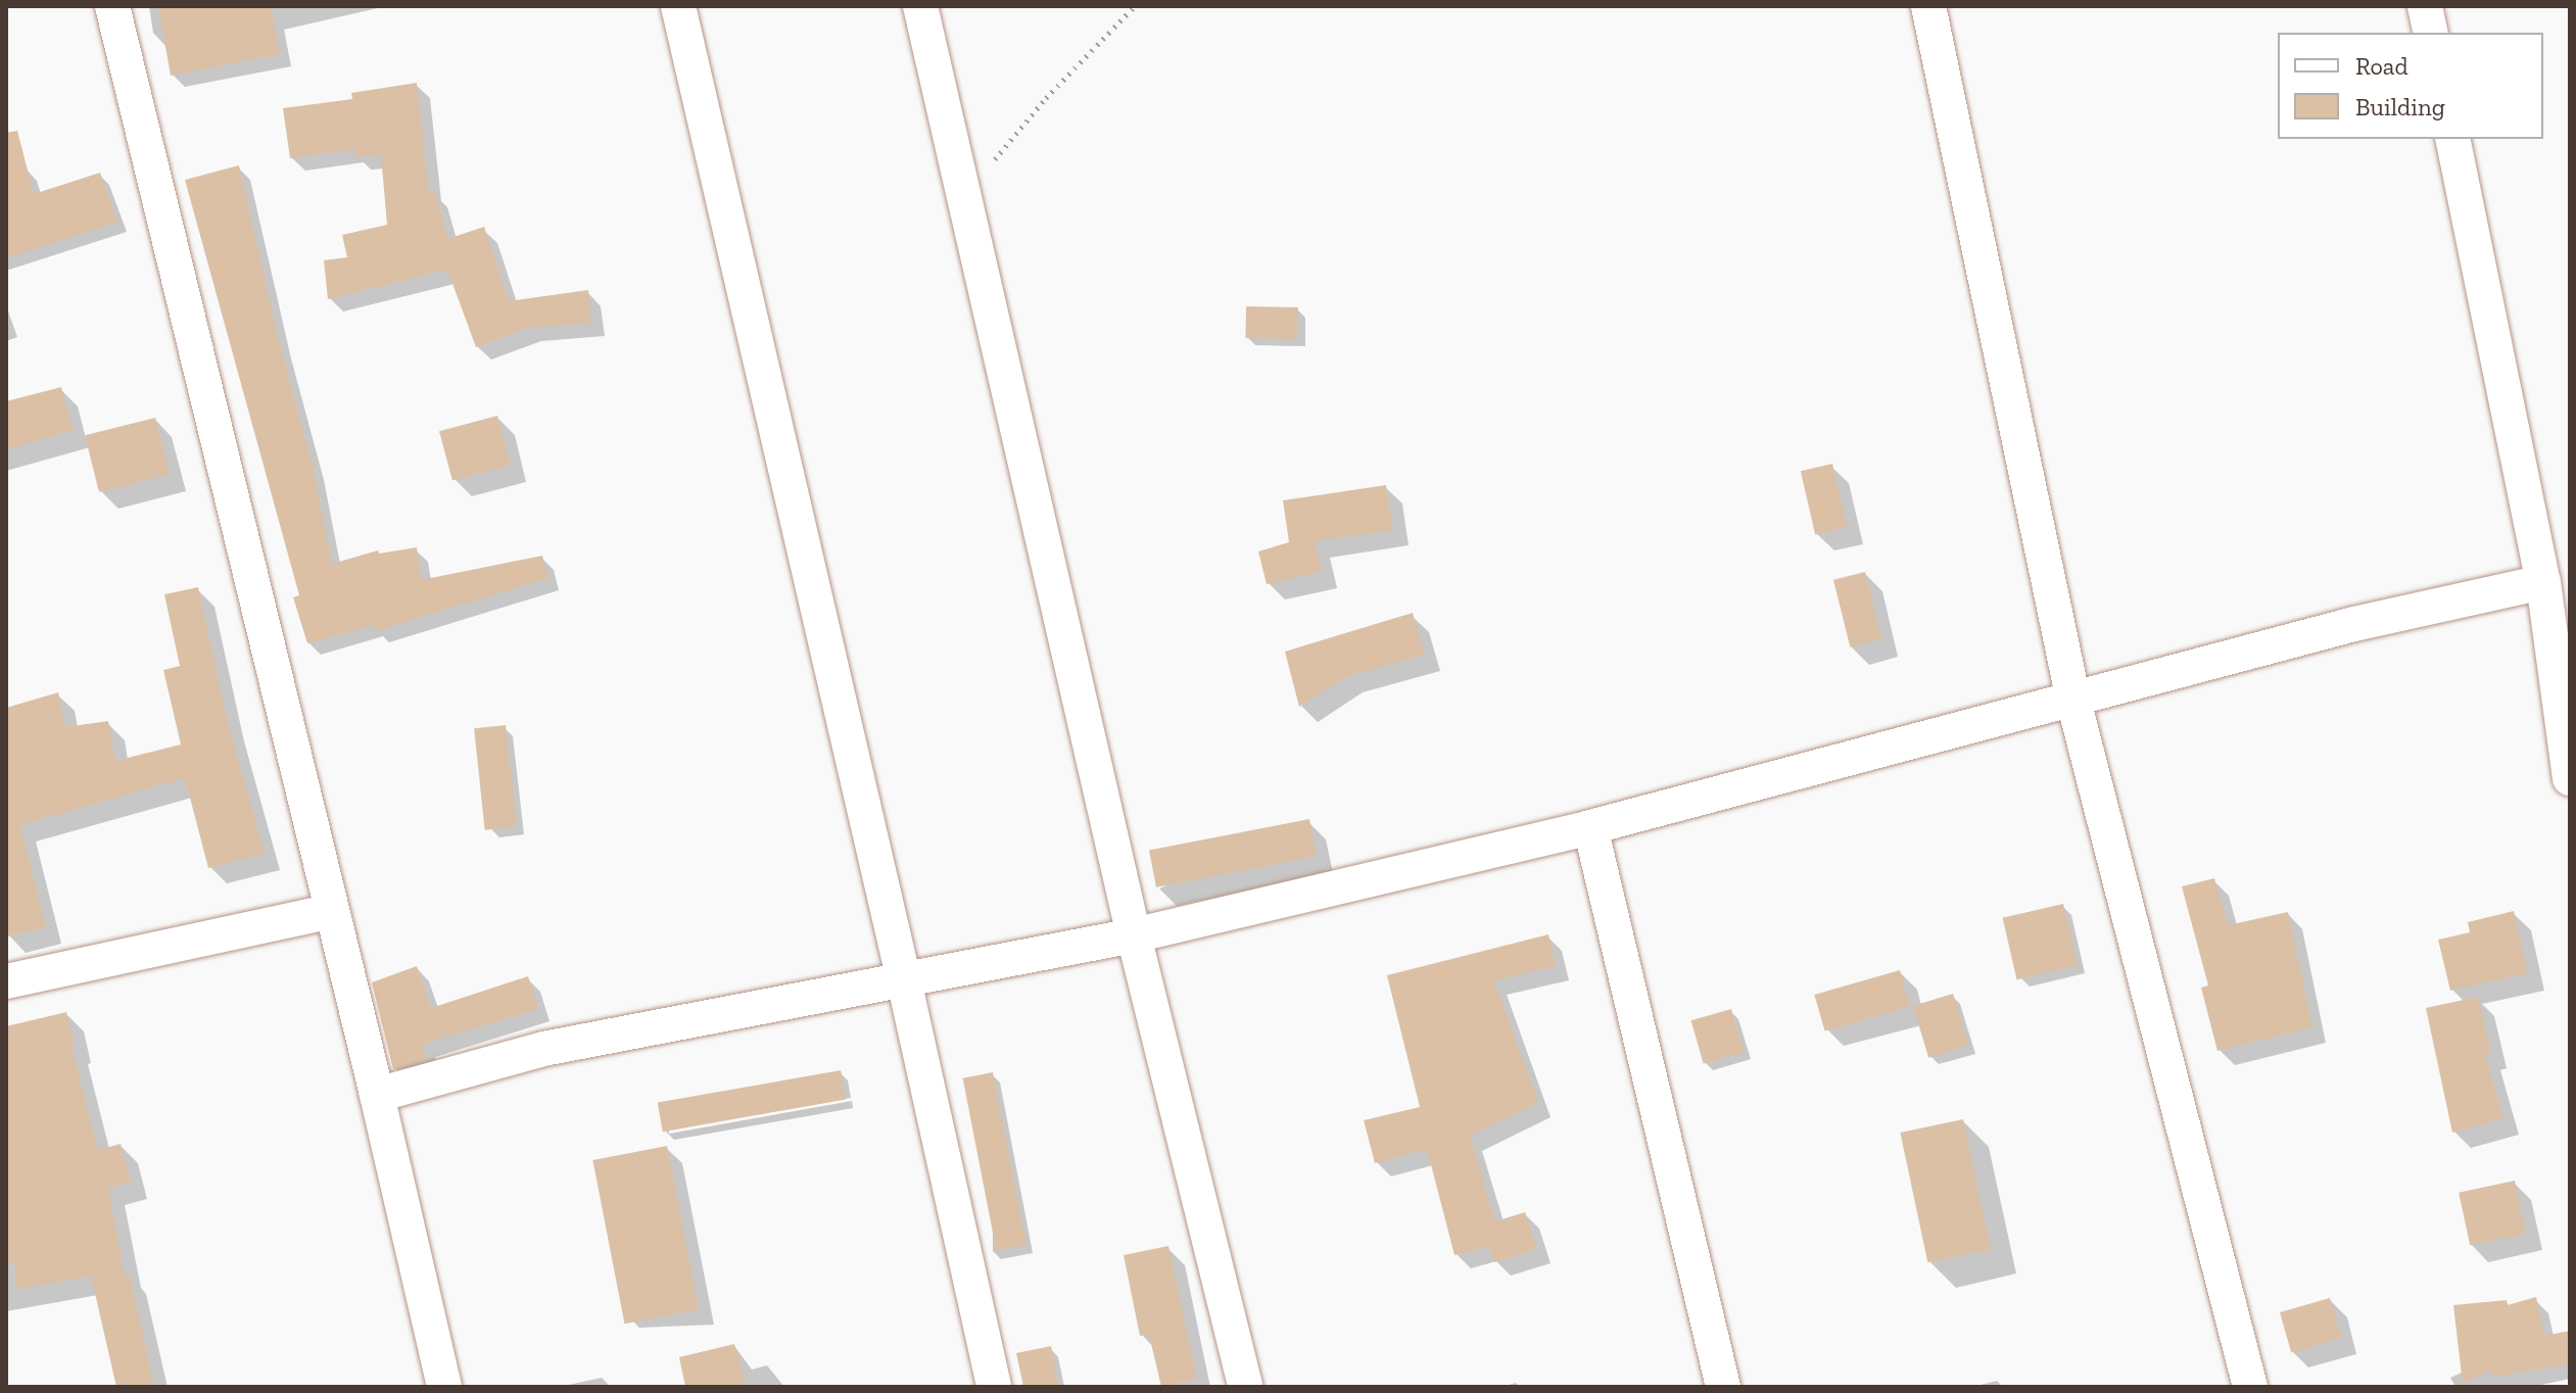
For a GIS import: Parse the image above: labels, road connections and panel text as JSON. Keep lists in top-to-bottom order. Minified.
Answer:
{"legend":["Road","Building"]}
